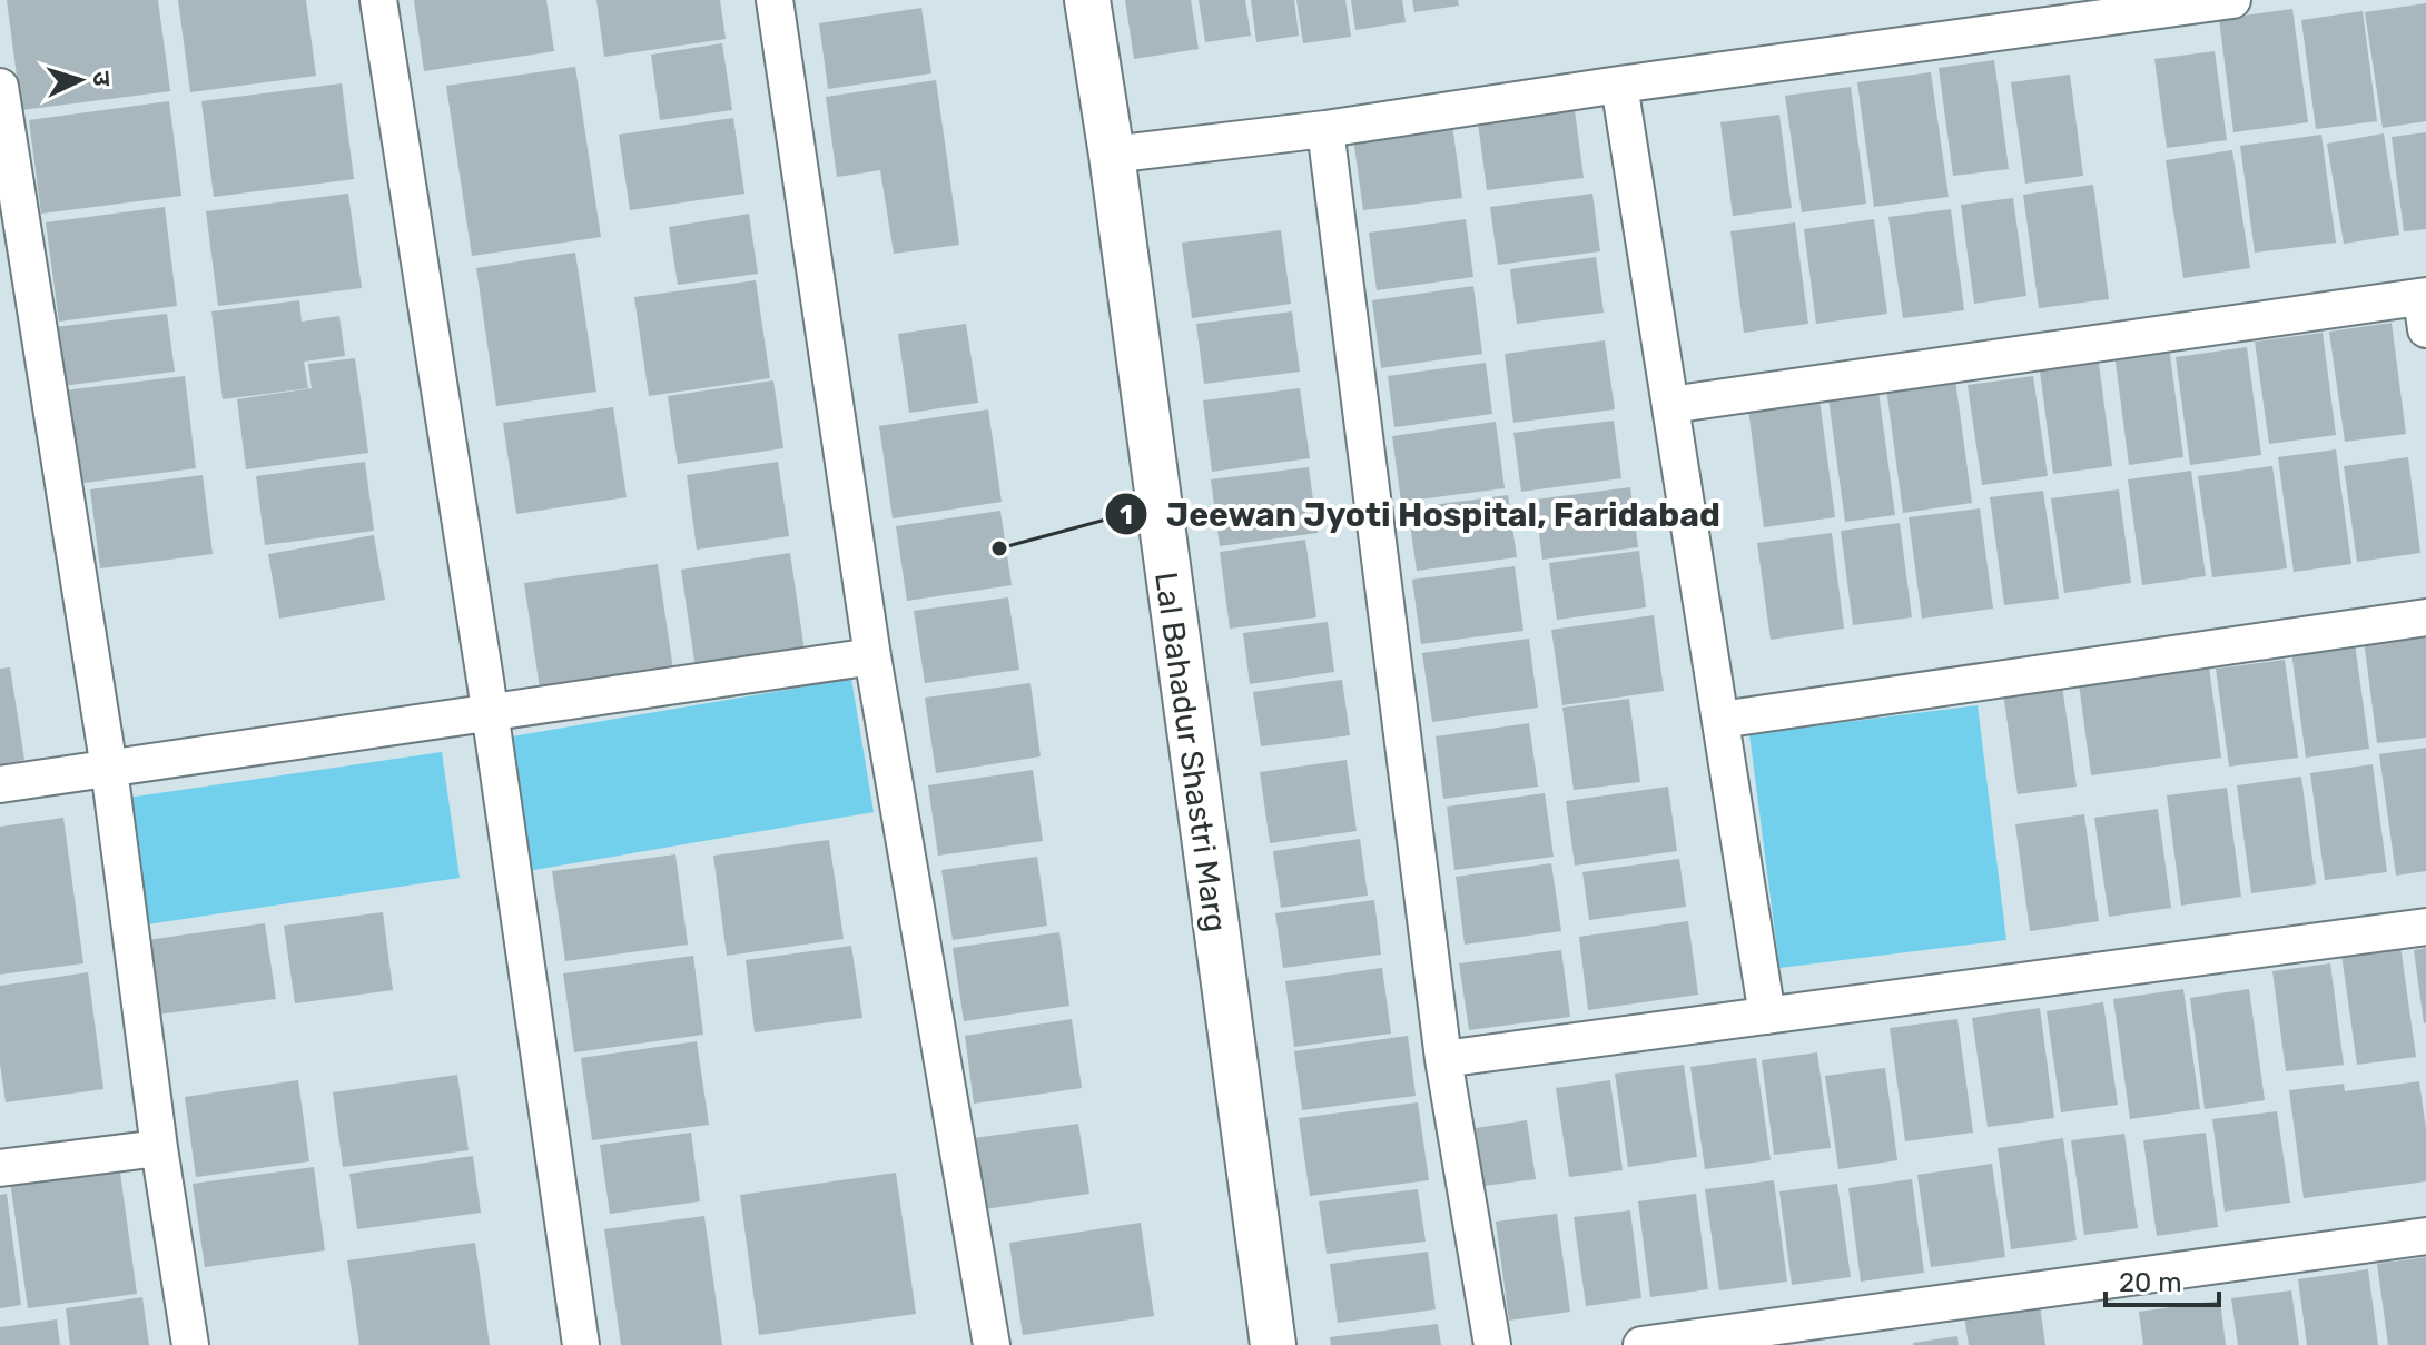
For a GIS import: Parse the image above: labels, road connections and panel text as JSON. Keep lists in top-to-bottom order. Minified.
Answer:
{"streets":{"street":["Lal Bahadur Shastri Marg"]},"places":["Jeewan Jyoti Hospital, Faridabad"],"scale_bar":"20 m","north":"right"}
